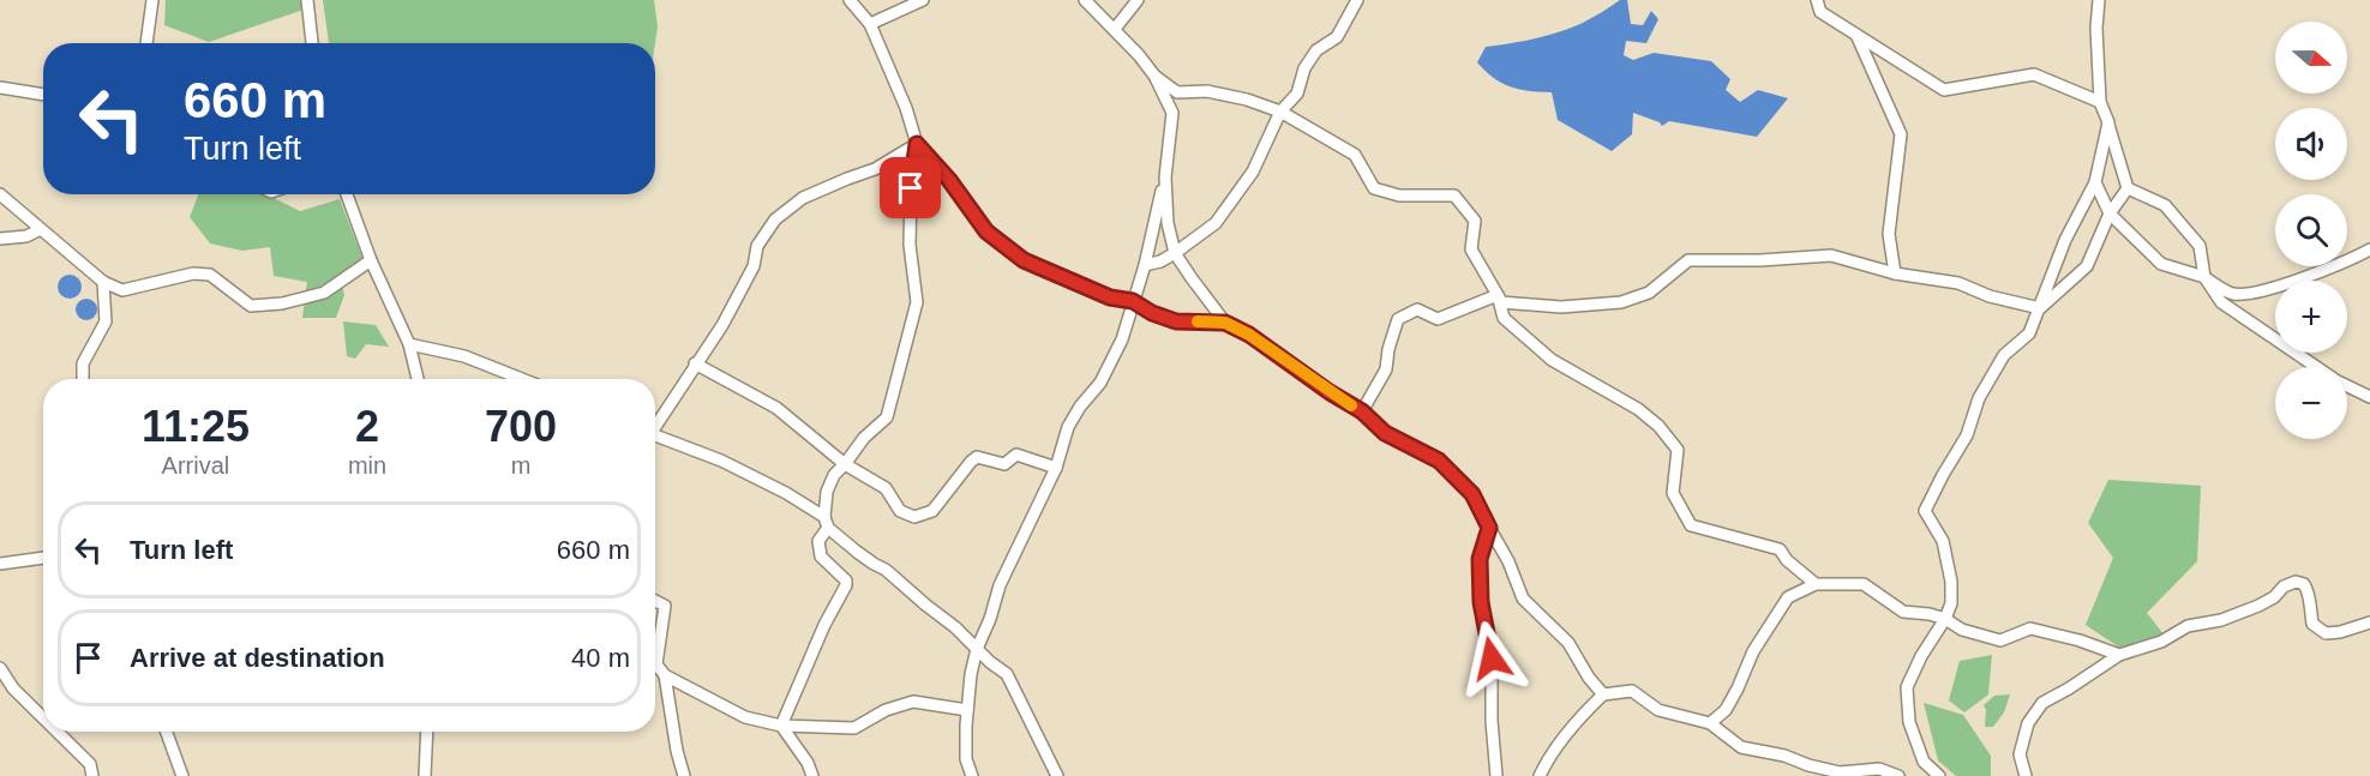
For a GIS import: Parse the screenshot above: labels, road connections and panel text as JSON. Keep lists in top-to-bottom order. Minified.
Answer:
{"north":"right","page":{"map_buttons":["+","−"],"turn":["660 m","Turn left"],"eta":["11:25","Arrival","2","min","700","m"],"list":[{"name":"Turn left","value":"660 m"},{"name":"Arrive at destination","value":"40 m"}]}}
